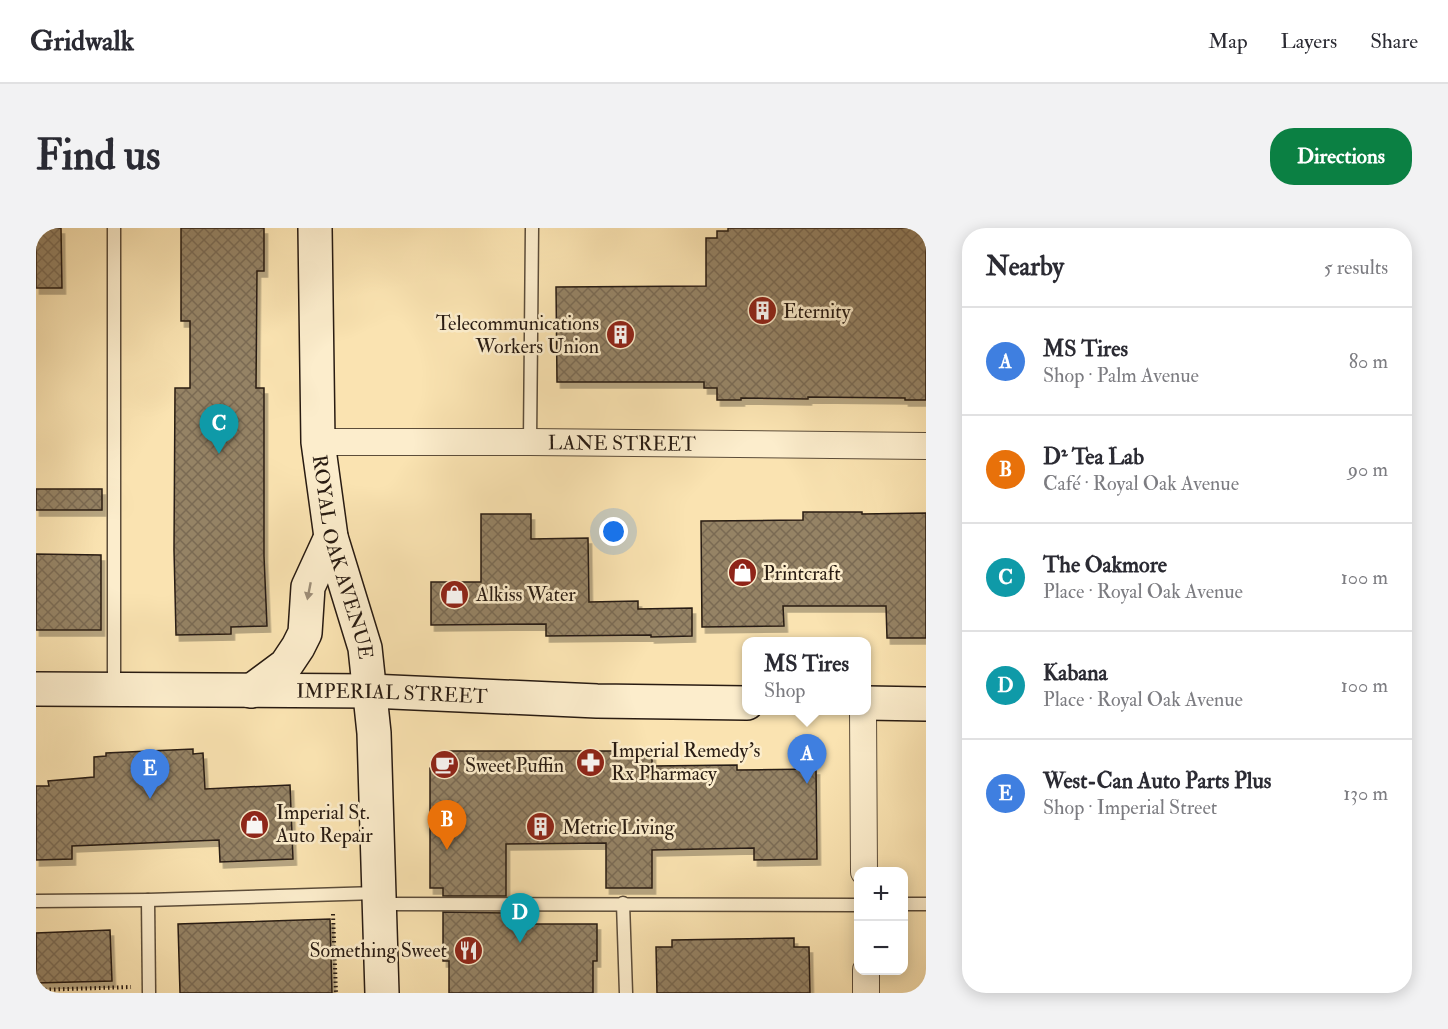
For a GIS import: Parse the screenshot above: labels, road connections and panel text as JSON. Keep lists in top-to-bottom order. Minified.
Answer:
{"streets":{"main road":["ROYAL OAK AVENUE","IMPERIAL STREET"],"street":["LANE STREET"]},"crossings":[["LANE STREET","ROYAL OAK AVENUE"],["ROYAL OAK AVENUE","IMPERIAL STREET"]],"places":{"building":["Eternity","Telecommunications Workers Union","Metric Living"],"shop":["Printcraft","Alkiss Water","Imperial St. Auto Repair"],"pharmacy":["Imperial Remedy's Rx Pharmacy"],"cafe":["Sweet Puffin"],"restaurant":["Something Sweet"]},"page":{"header":"Gridwalk","nav":["Map","Layers","Share"],"buttons":"Directions","title":"Find us","heading":["Nearby","5 results"],"list":[{"mark":"A","name":"MS Tires","note":"Shop · Palm Avenue","value":"80 m"},{"mark":"B","name":"D² Tea Lab","note":"Café · Royal Oak Avenue","value":"90 m"},{"mark":"C","name":"The Oakmore","note":"Place · Royal Oak Avenue","value":"100 m"},{"mark":"D","name":"Kabana","note":"Place · Royal Oak Avenue","value":"100 m"},{"mark":"E","name":"West-Can Auto Parts Plus","note":"Shop · Imperial Street","value":"130 m"}],"pins":["C","A","E","B","D"],"popup":["MS Tires","Shop"],"map_buttons":["+","−"]}}
